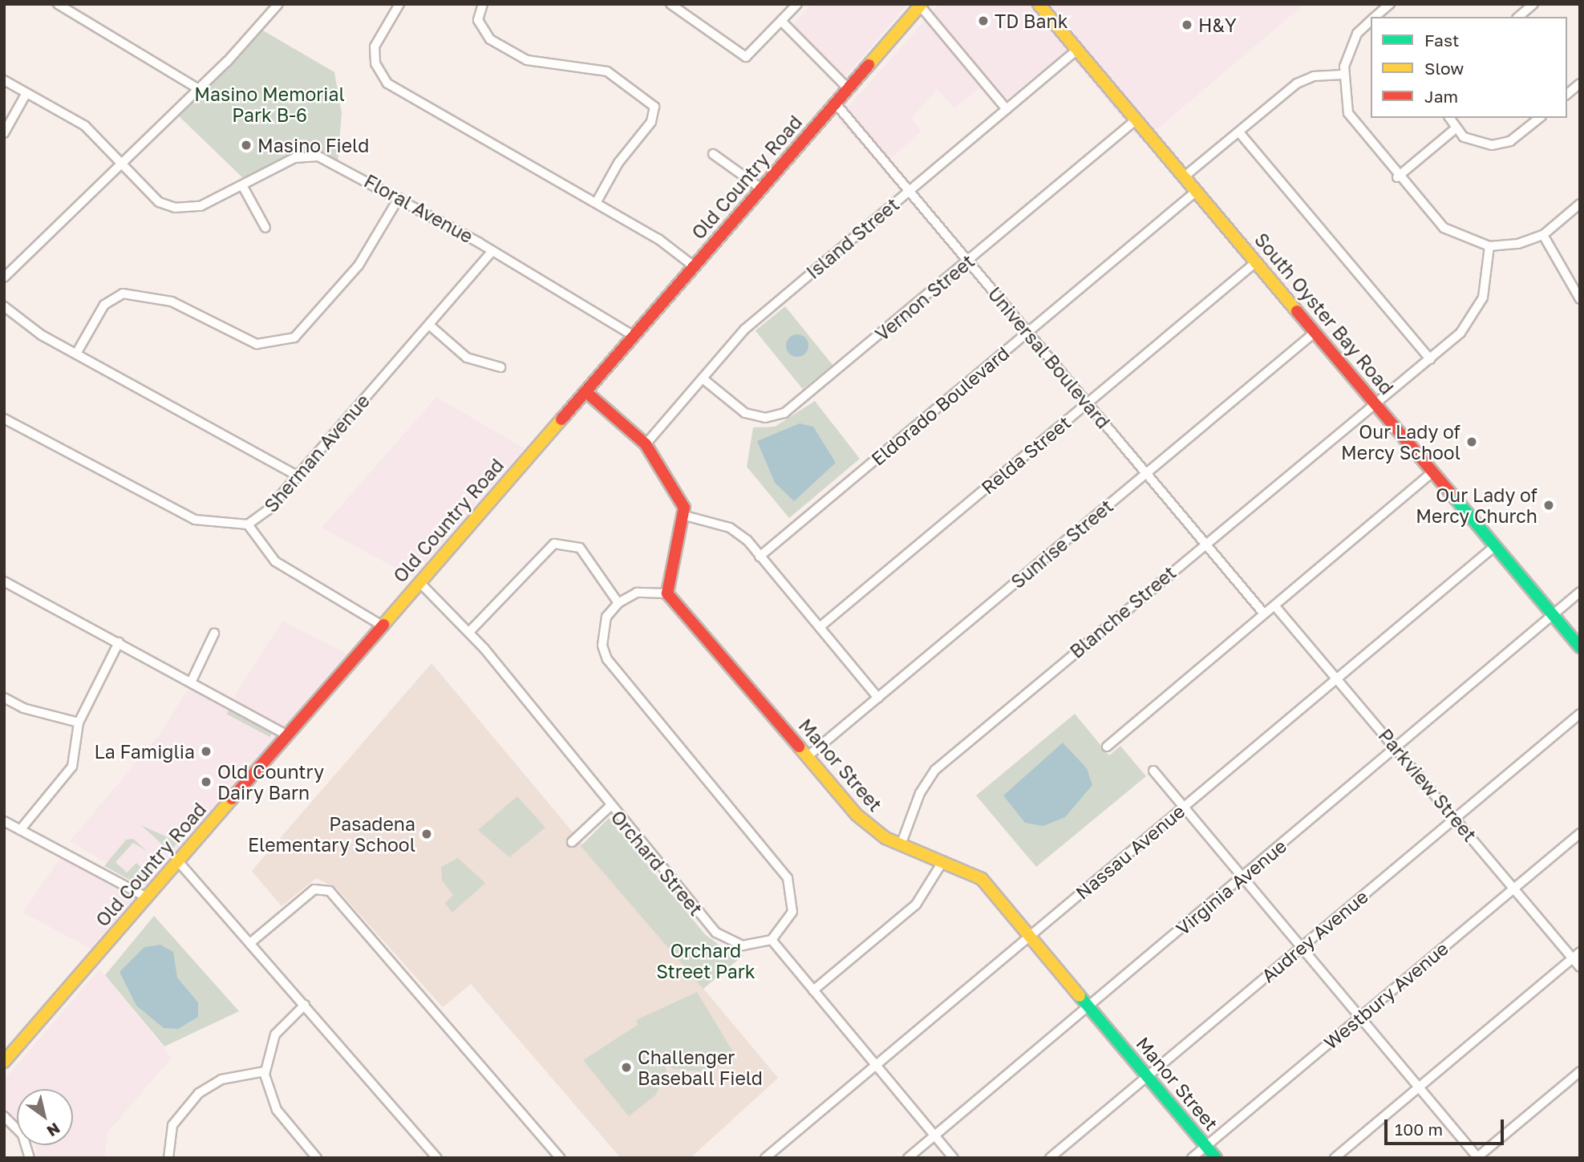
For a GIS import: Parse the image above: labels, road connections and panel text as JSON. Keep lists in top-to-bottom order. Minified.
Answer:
{"streets":{"main road":["Old Country Road","South Oyster Bay Road","Manor Street"],"street":["Floral Avenue","Island Street","Vernon Street","Universal Boulevard","Eldorado Boulevard","Sherman Avenue","Relda Street","Sunrise Street","Blanche Street","Parkview Street","Nassau Avenue","Orchard Street","Virginia Avenue","Audrey Avenue","Westbury Avenue"]},"crossings":[["Old Country Road","Floral Avenue"],["Old Country Road","Universal Boulevard"],["Old Country Road","Orchard Street"],["Floral Avenue","Sherman Avenue"],["Island Street","Vernon Street"],["Island Street","South Oyster Bay Road"],["Island Street","Universal Boulevard"],["Vernon Street","South Oyster Bay Road"],["Vernon Street","Universal Boulevard"],["South Oyster Bay Road","Eldorado Boulevard"],["South Oyster Bay Road","Relda Street"],["South Oyster Bay Road","Sunrise Street"],["South Oyster Bay Road","Blanche Street"],["South Oyster Bay Road","Nassau Avenue"],["South Oyster Bay Road","Virginia Avenue"],["Universal Boulevard","Eldorado Boulevard"],["Universal Boulevard","Relda Street"],["Universal Boulevard","Sunrise Street"],["Universal Boulevard","Blanche Street"],["Sunrise Street","Manor Street"],["Blanche Street","Manor Street"],["Manor Street","Nassau Avenue"],["Manor Street","Virginia Avenue"],["Manor Street","Audrey Avenue"],["Manor Street","Westbury Avenue"],["Parkview Street","Nassau Avenue"],["Parkview Street","Virginia Avenue"],["Parkview Street","Audrey Avenue"],["Parkview Street","Westbury Avenue"]],"parks":["Masino Memorial Park B-6","Orchard Street Park"],"places":["TD Bank","H&Y","Masino Field","Our Lady of Mercy School","Our Lady of Mercy Church","La Famiglia","Old Country Dairy Barn","Pasadena Elementary School","Challenger Baseball Field"],"legend":["Fast","Slow","Jam"],"scale_bar":"100 m","north":"bottom right"}
